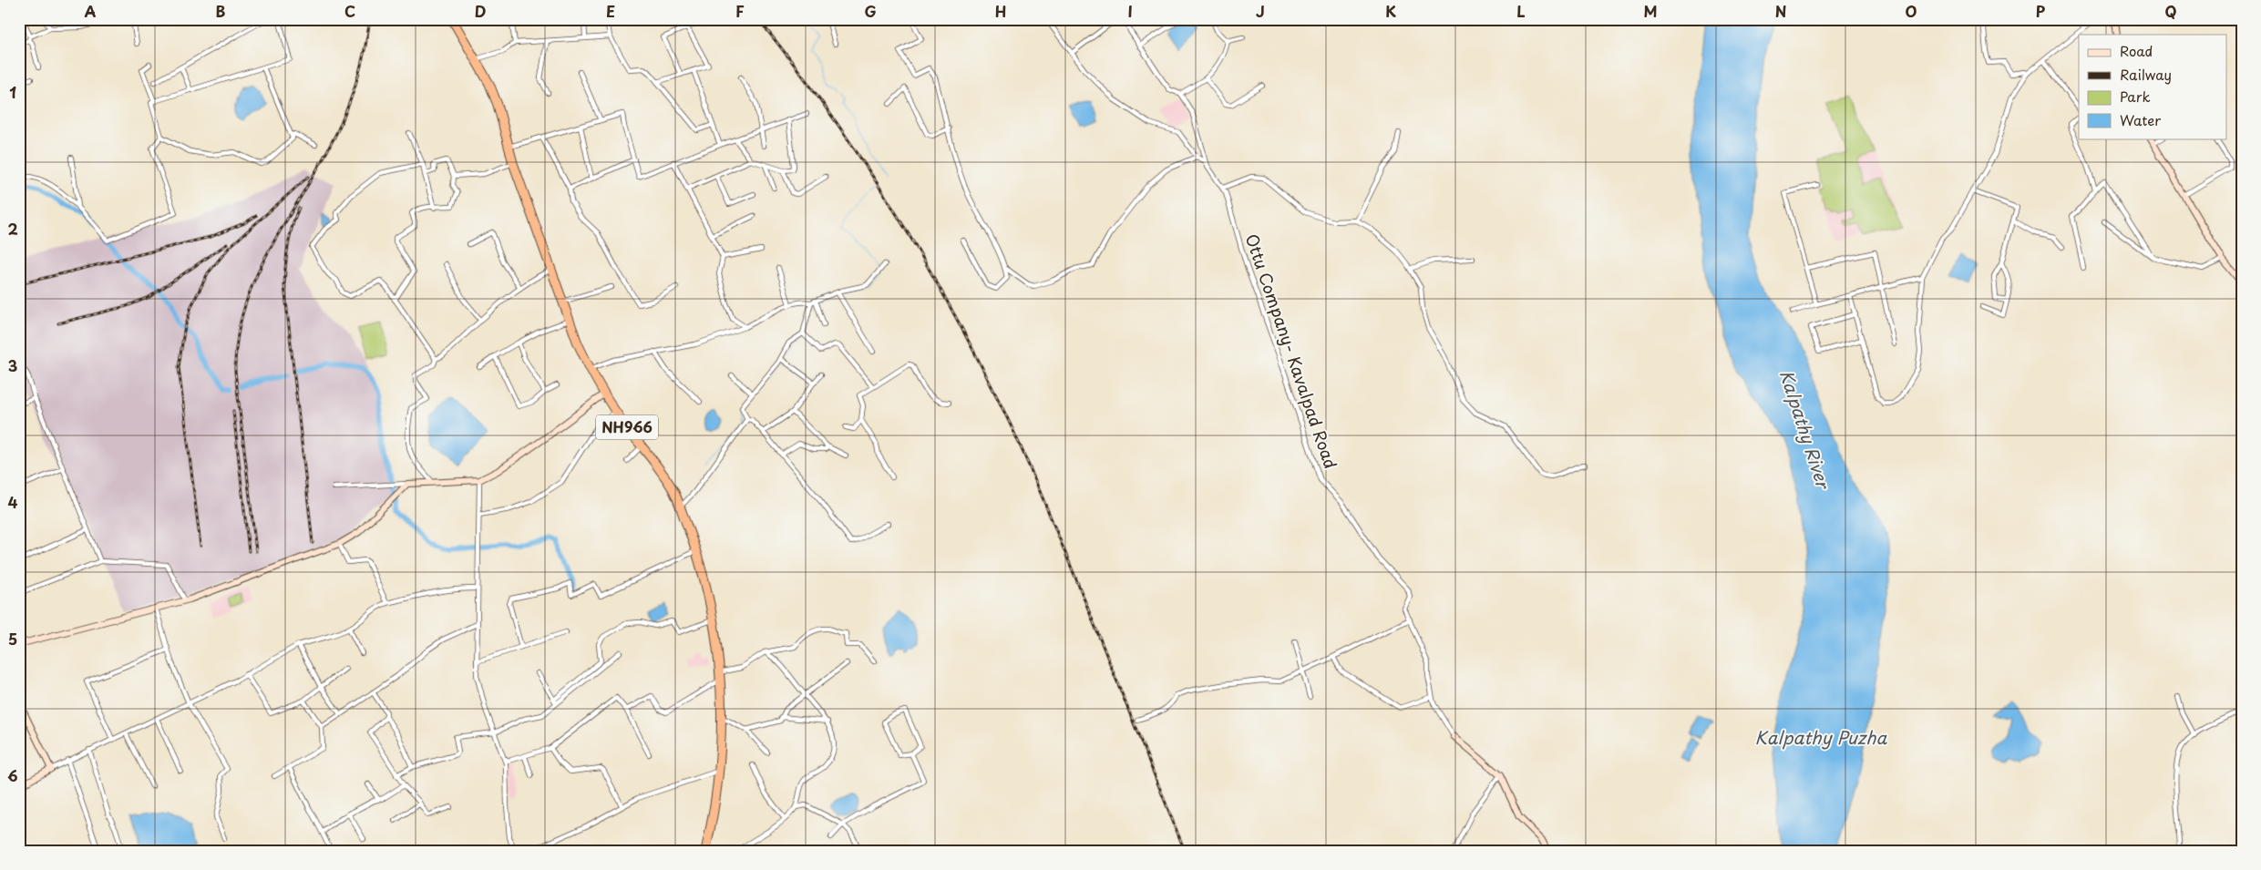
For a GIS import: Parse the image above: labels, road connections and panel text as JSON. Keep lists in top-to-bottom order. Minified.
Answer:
{"streets":{"highway":["NH966"],"street":["Ottu Company- Kavalpad Road"]},"water":["Kalpathy River","Kalpathy Puzha"],"legend":["Road","Railway","Park","Water"],"grid":{"columns":["A","B","C","D","E","F","G","H","I","J","K","L","M","N","O","P","Q"],"rows":["1","2","3","4","5","6"]}}
